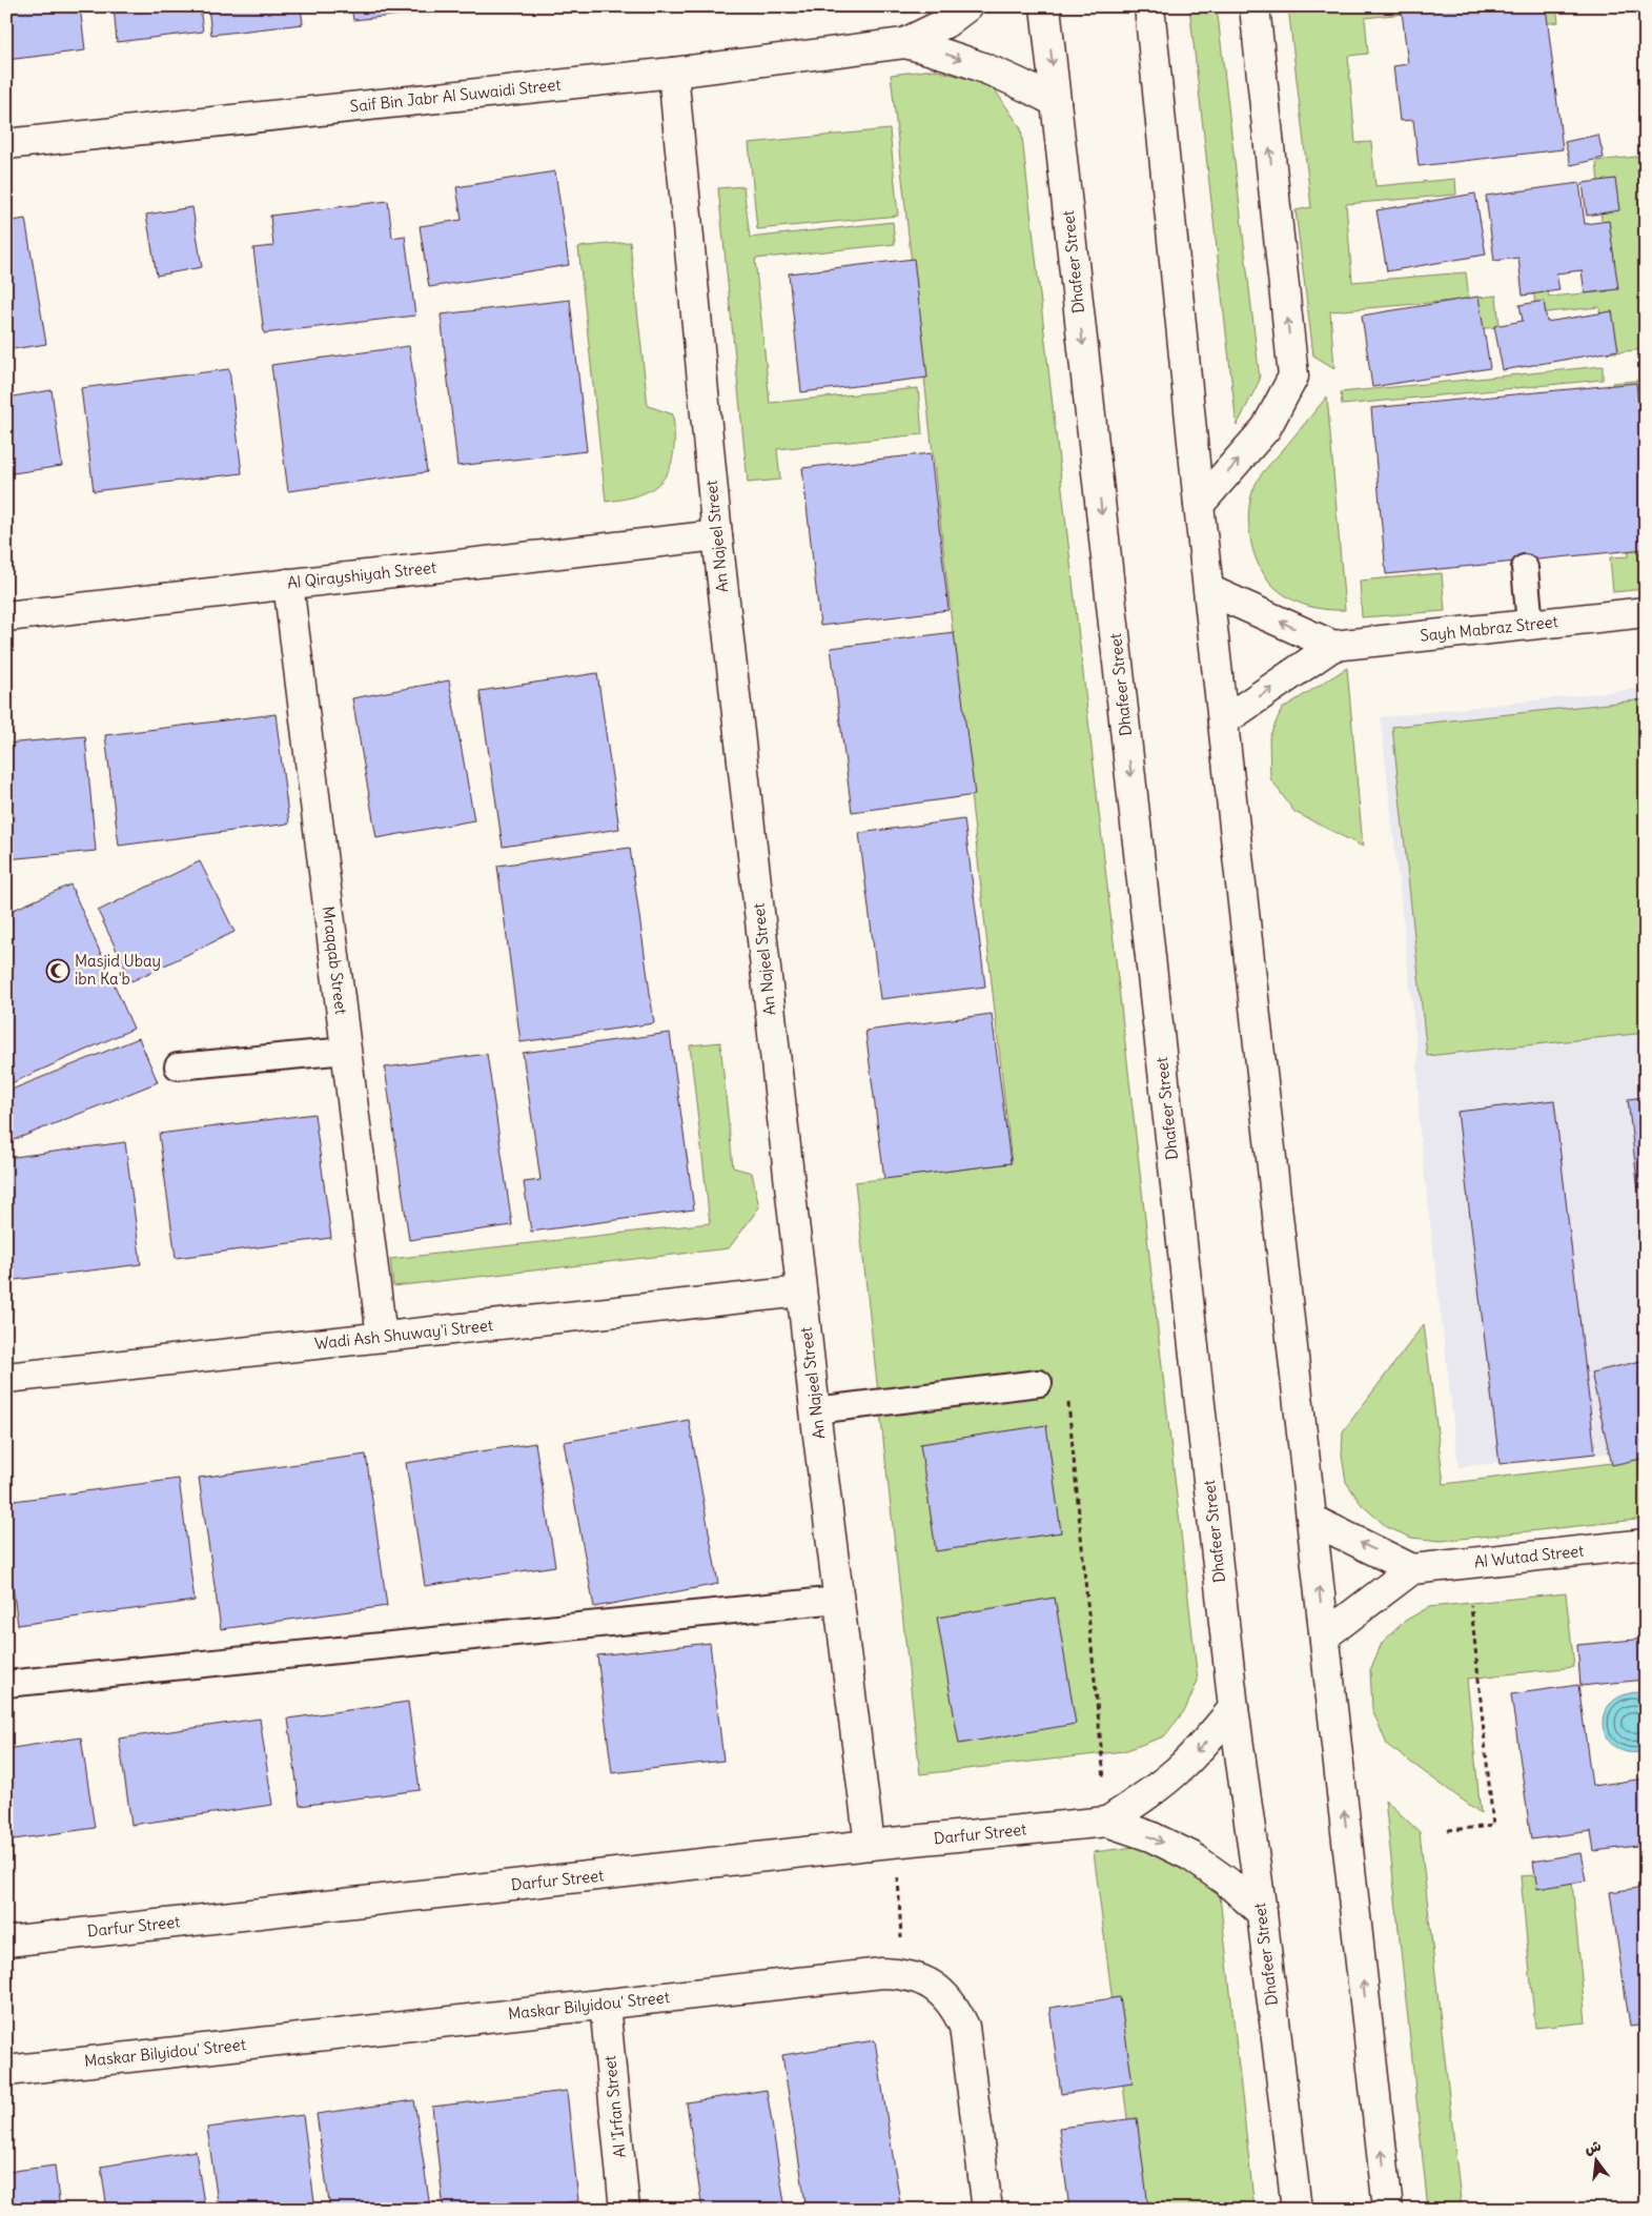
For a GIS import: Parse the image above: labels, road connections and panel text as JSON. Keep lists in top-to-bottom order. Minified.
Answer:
{"streets":{"street":["Saif Bin Jabr Al Suwaidi Street","Dhafeer Street","An Najeel Street","Al Qirayshiyah Street","Sayh Mabraz Street","Mraqqab Street","Wadi Ash Shuway'i Street","Al Wutad Street","Darfur Street","Maskar Bilyidou' Street","Al 'Irfan Street"]},"crossings":[["Saif Bin Jabr Al Suwaidi Street","Dhafeer Street"],["Saif Bin Jabr Al Suwaidi Street","An Najeel Street"],["Dhafeer Street","Darfur Street"],["An Najeel Street","Al Qirayshiyah Street"],["An Najeel Street","Wadi Ash Shuway'i Street"],["An Najeel Street","Darfur Street"],["Al Qirayshiyah Street","Mraqqab Street"],["Mraqqab Street","Wadi Ash Shuway'i Street"],["Maskar Bilyidou' Street","Al 'Irfan Street"]],"places":{"mosque":["Masjid Ubay ibn Ka'b"]},"north":"top"}
